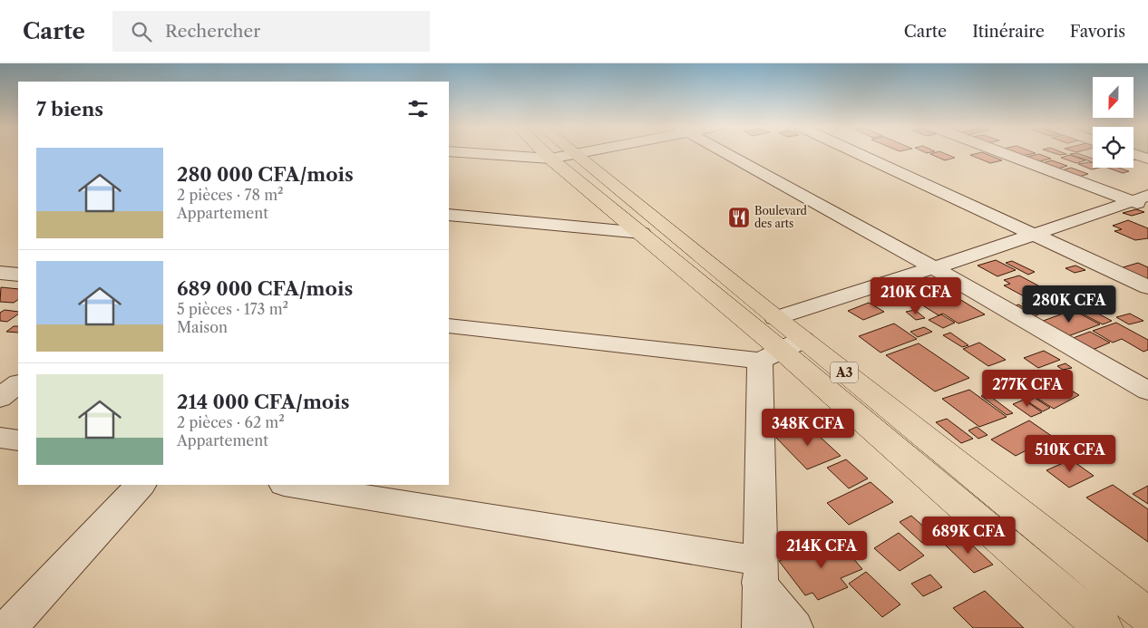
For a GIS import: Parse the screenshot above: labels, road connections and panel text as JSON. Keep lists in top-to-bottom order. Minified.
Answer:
{"streets":{"highway":["A3"]},"places":{"restaurant":["Boulevard des arts"]},"north":"bottom","page":{"header":"Carte","search":"Rechercher","nav":["Carte","Itinéraire","Favoris"],"heading":"7 biens","list":[{"name":"280 000 CFA/mois","note":"2 pièces · 78 m² · Appartement"},{"name":"689 000 CFA/mois","note":"5 pièces · 173 m² · Maison"},{"name":"214 000 CFA/mois","note":"2 pièces · 62 m² · Appartement"}],"price":["210K CFA","280K CFA","277K CFA","348K CFA","510K CFA","689K CFA","214K CFA"]}}
